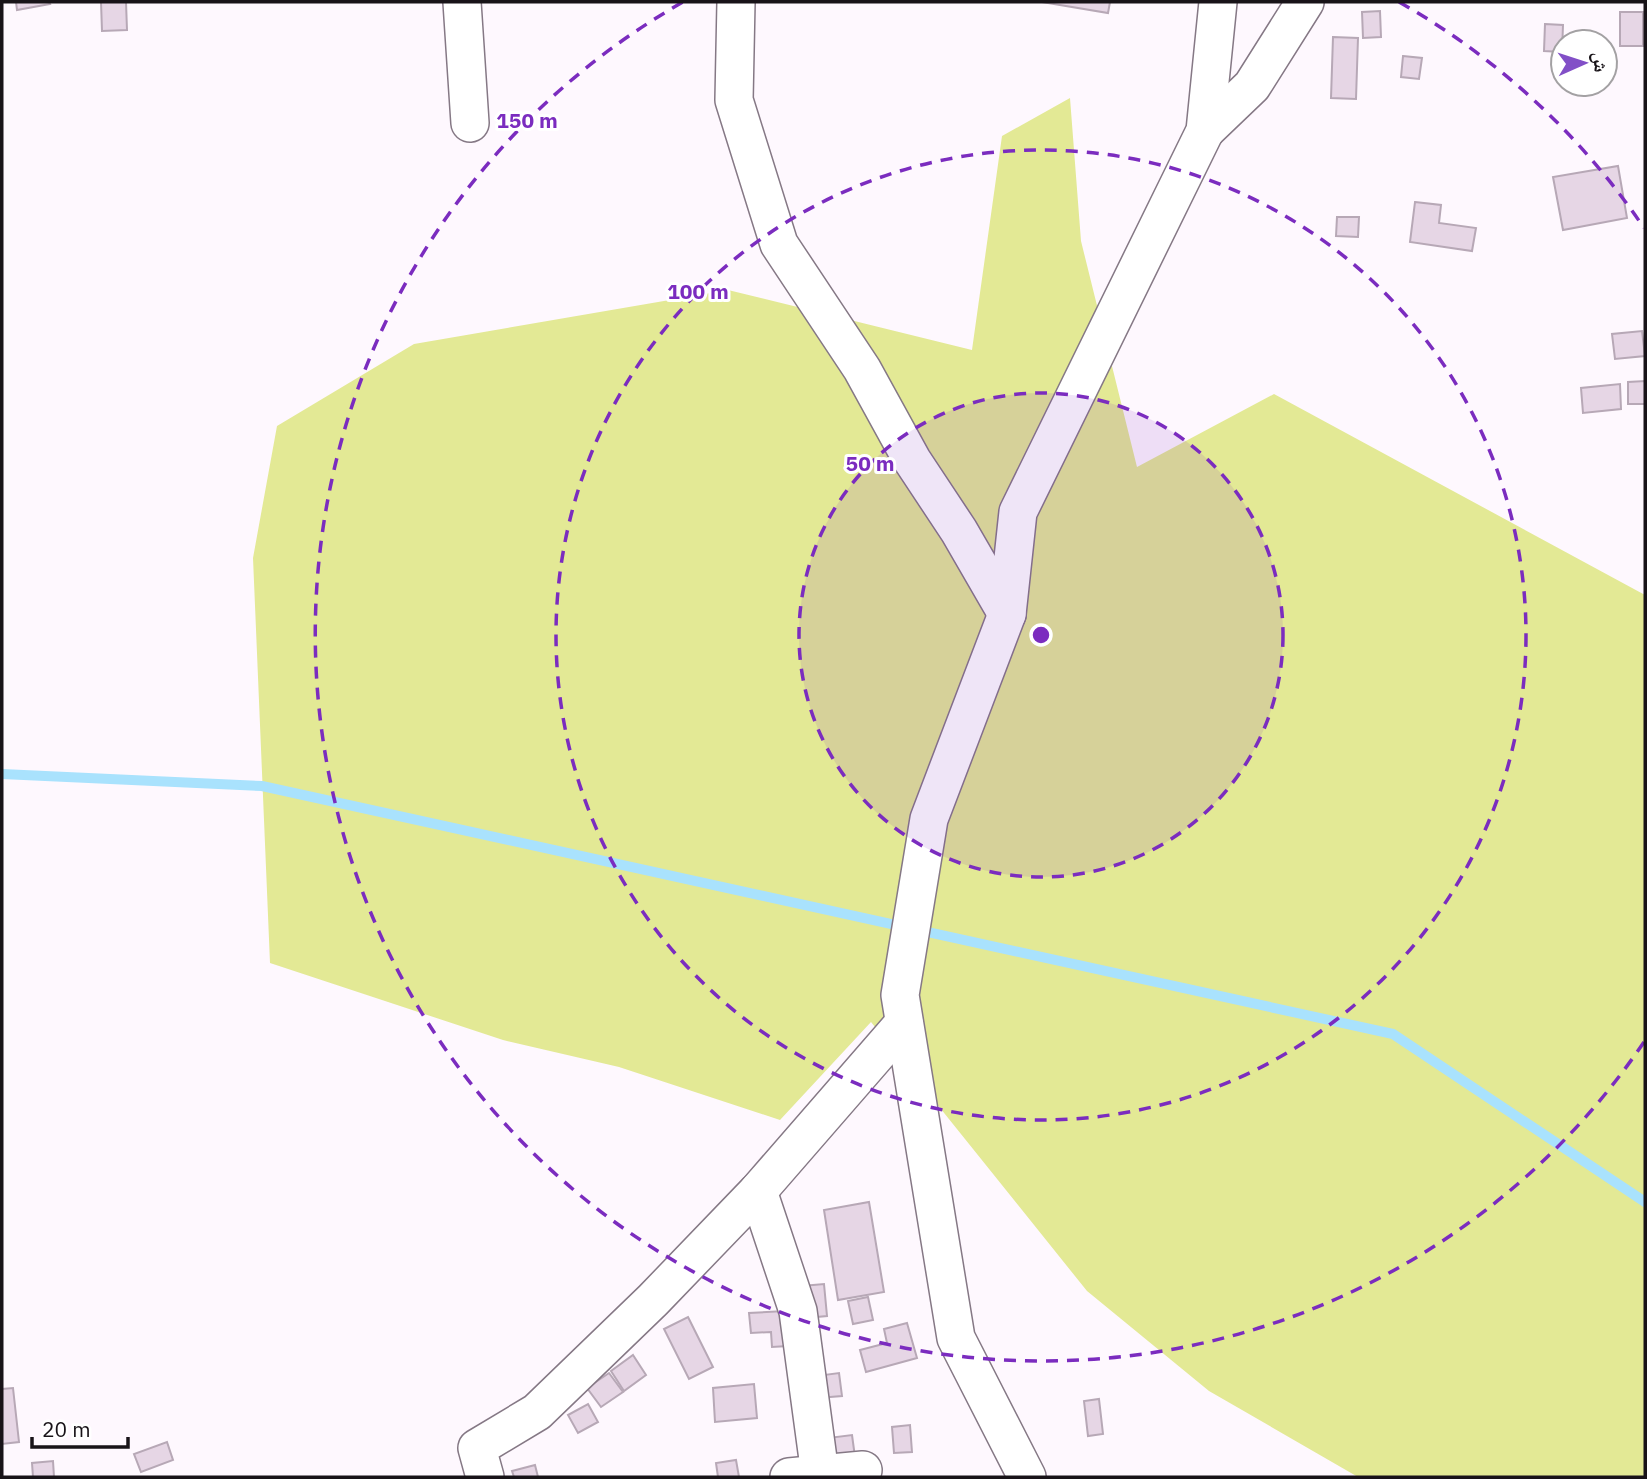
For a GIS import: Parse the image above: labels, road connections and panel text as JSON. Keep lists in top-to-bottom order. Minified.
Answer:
{"scale_bar":"20 m","north":"right","rings":["150 m","100 m","50 m"]}
